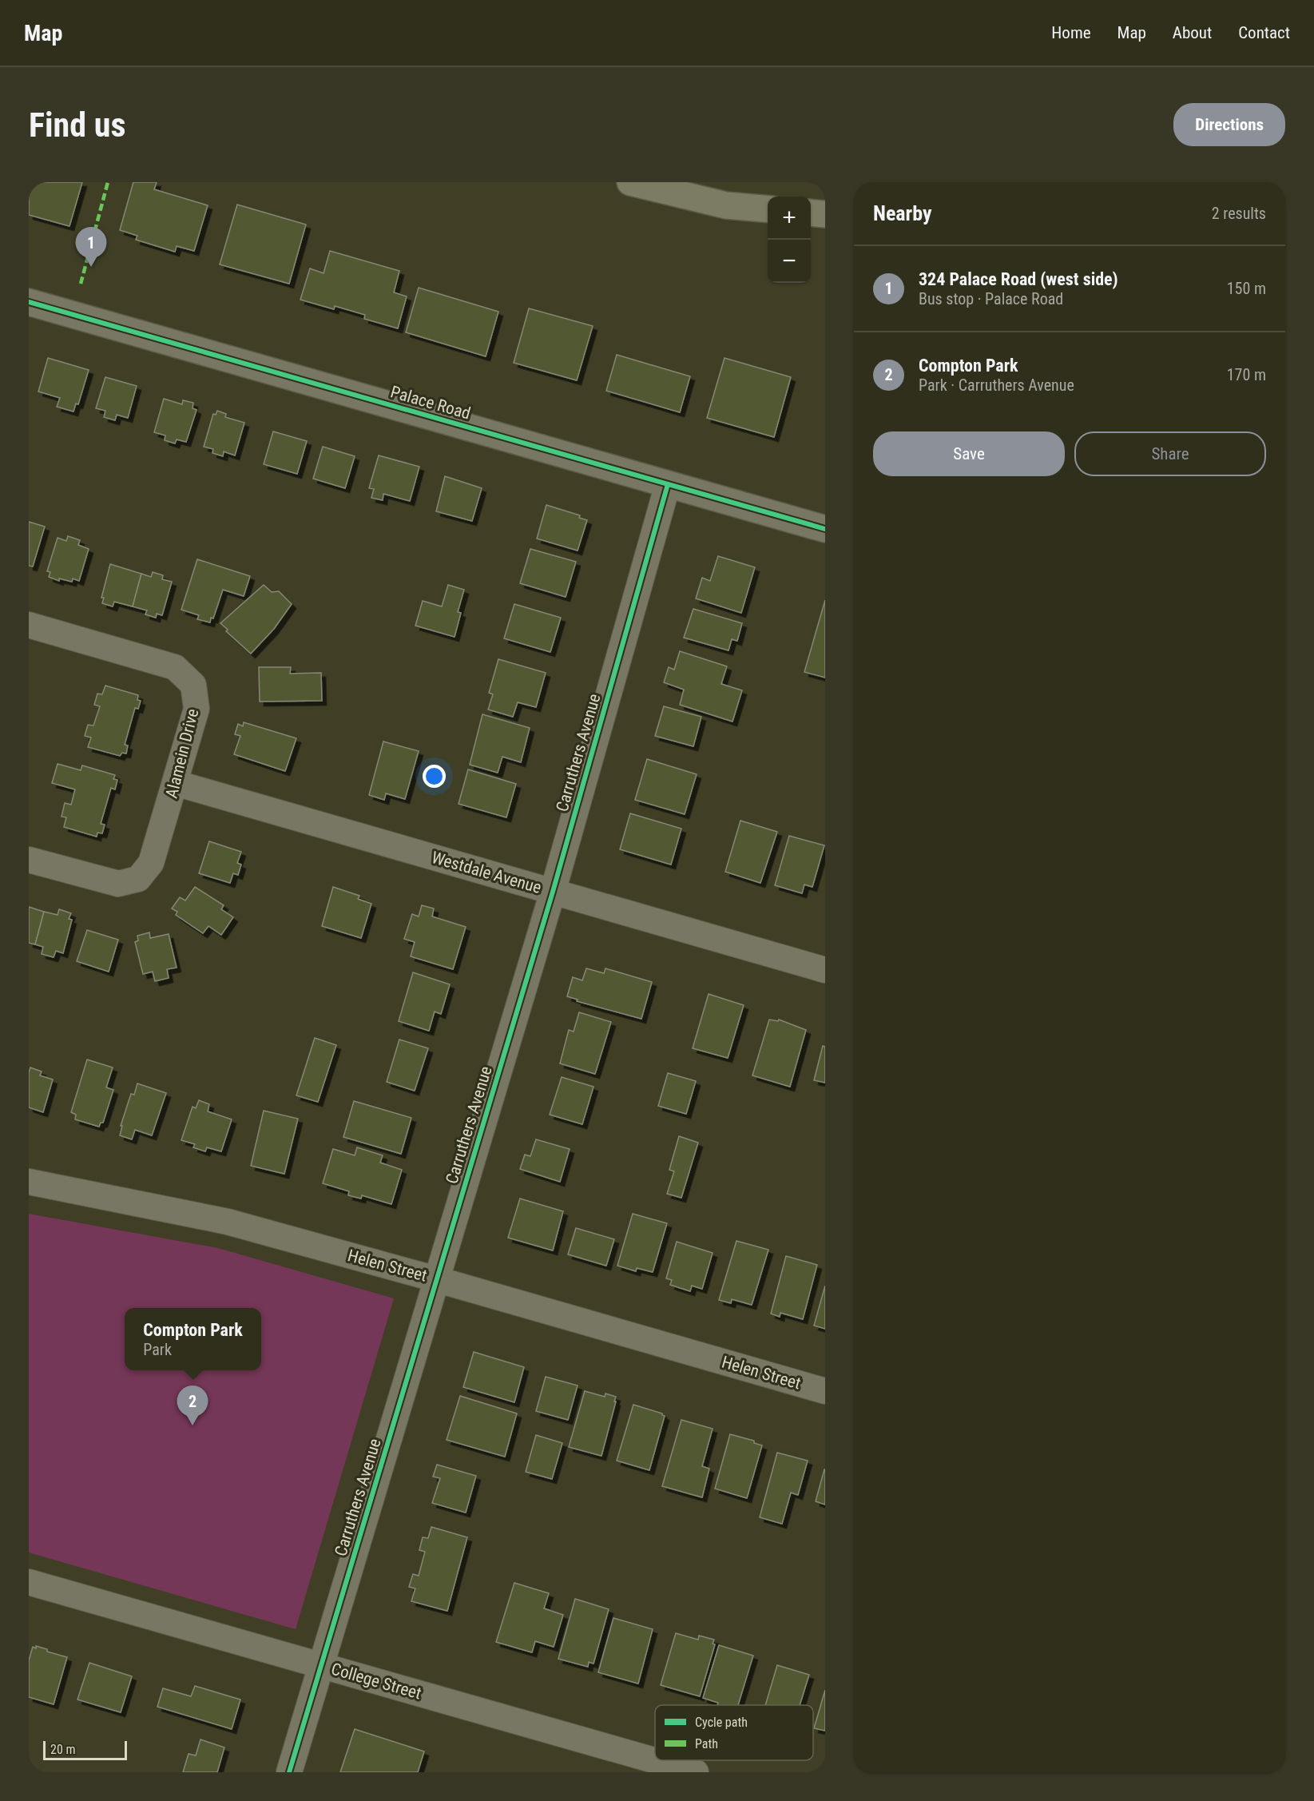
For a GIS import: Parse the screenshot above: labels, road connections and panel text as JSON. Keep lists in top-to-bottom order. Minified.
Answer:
{"streets":{"street":["Palace Road","Carruthers Avenue","Alamein Drive","Westdale Avenue","Helen Street","College Street"]},"crossings":[["Palace Road","Carruthers Avenue"],["Carruthers Avenue","Westdale Avenue"],["Carruthers Avenue","Helen Street"],["Carruthers Avenue","College Street"],["Alamein Drive","Westdale Avenue"]],"legend":["Cycle path","Path"],"scale_bar":"20 m","page":{"header":"Map","nav":["Home","Map","About","Contact"],"buttons":["Directions",["Save","Share"]],"title":"Find us","heading":["Nearby","2 results"],"map_buttons":["+","−"],"pins":["1","2"],"list":[{"mark":"1","name":"324 Palace Road (west side)","note":"Bus stop · Palace Road","value":"150 m"},{"mark":"2","name":"Compton Park","note":"Park · Carruthers Avenue","value":"170 m"}],"popup":["Compton Park","Park"],"scale":"20 m"}}
